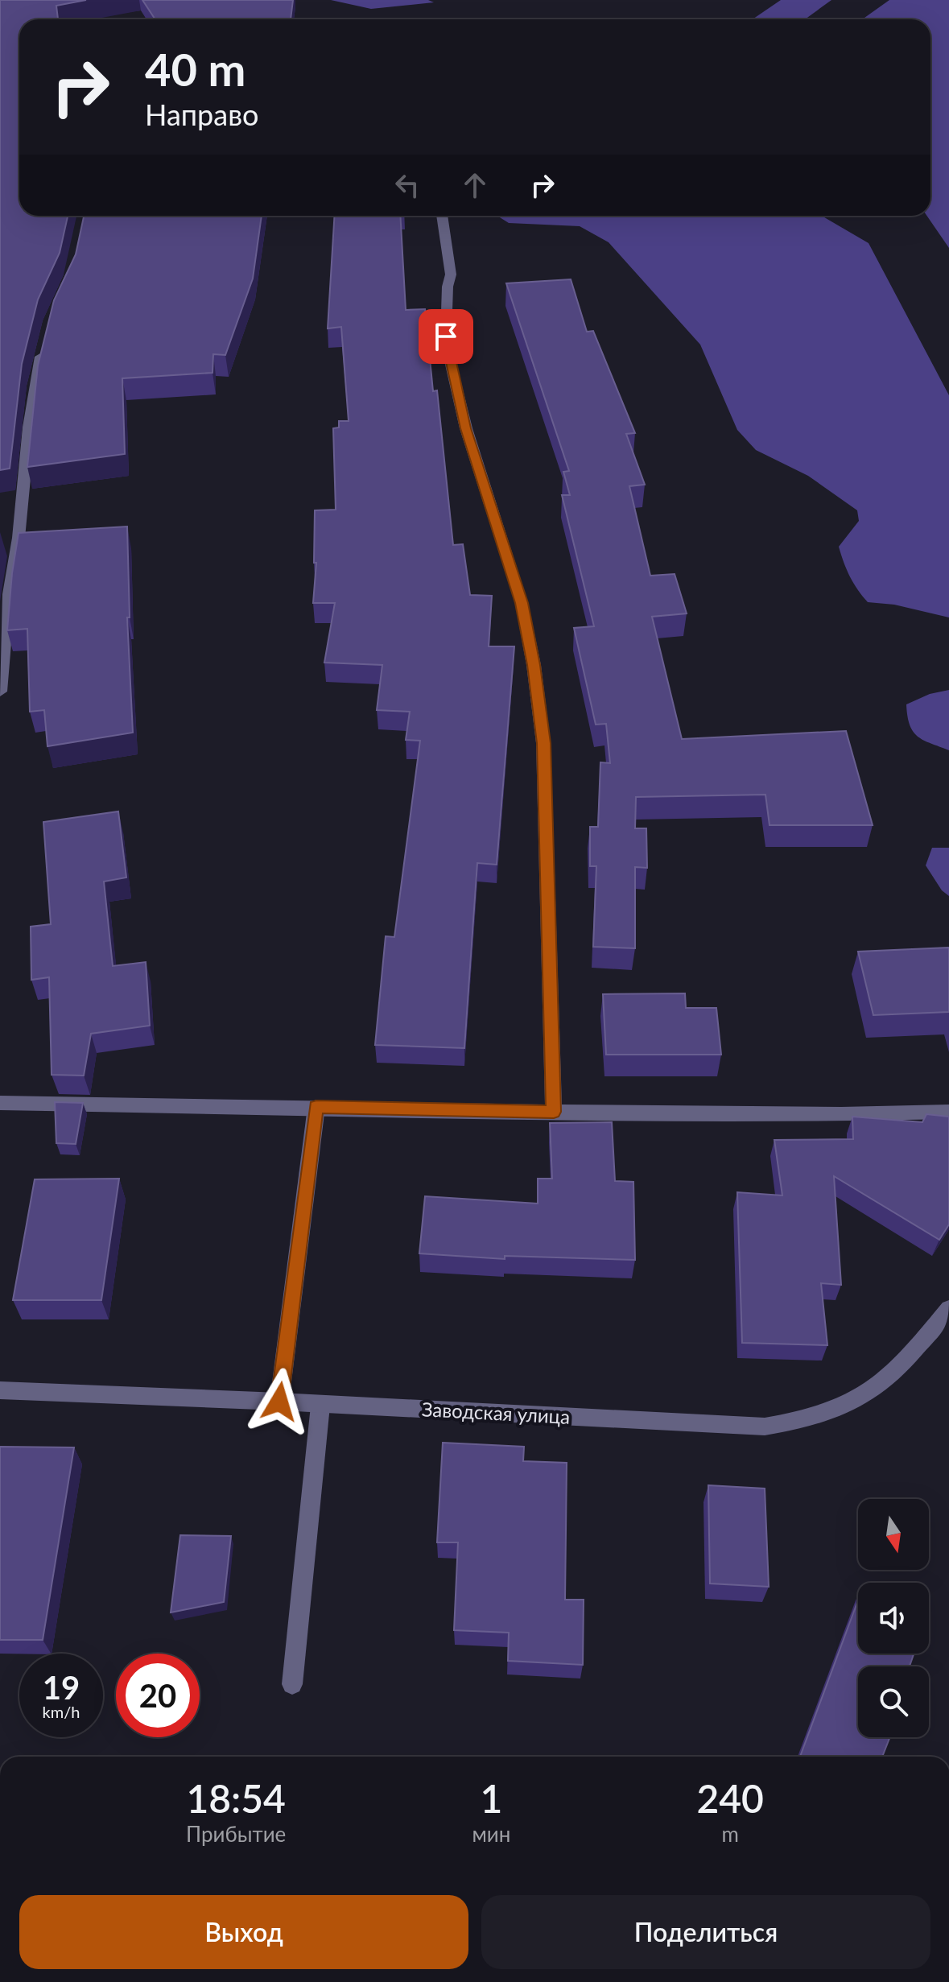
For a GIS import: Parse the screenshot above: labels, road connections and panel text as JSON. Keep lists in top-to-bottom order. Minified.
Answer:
{"streets":{"street":["Заводская улица"]},"north":"bottom","page":{"turn":["40 m","Направо"],"speed":"19 km/h","limit":"20","eta":["18:54","Прибытие","1","мин","240","m"],"buttons":["Выход","Поделиться"]}}
